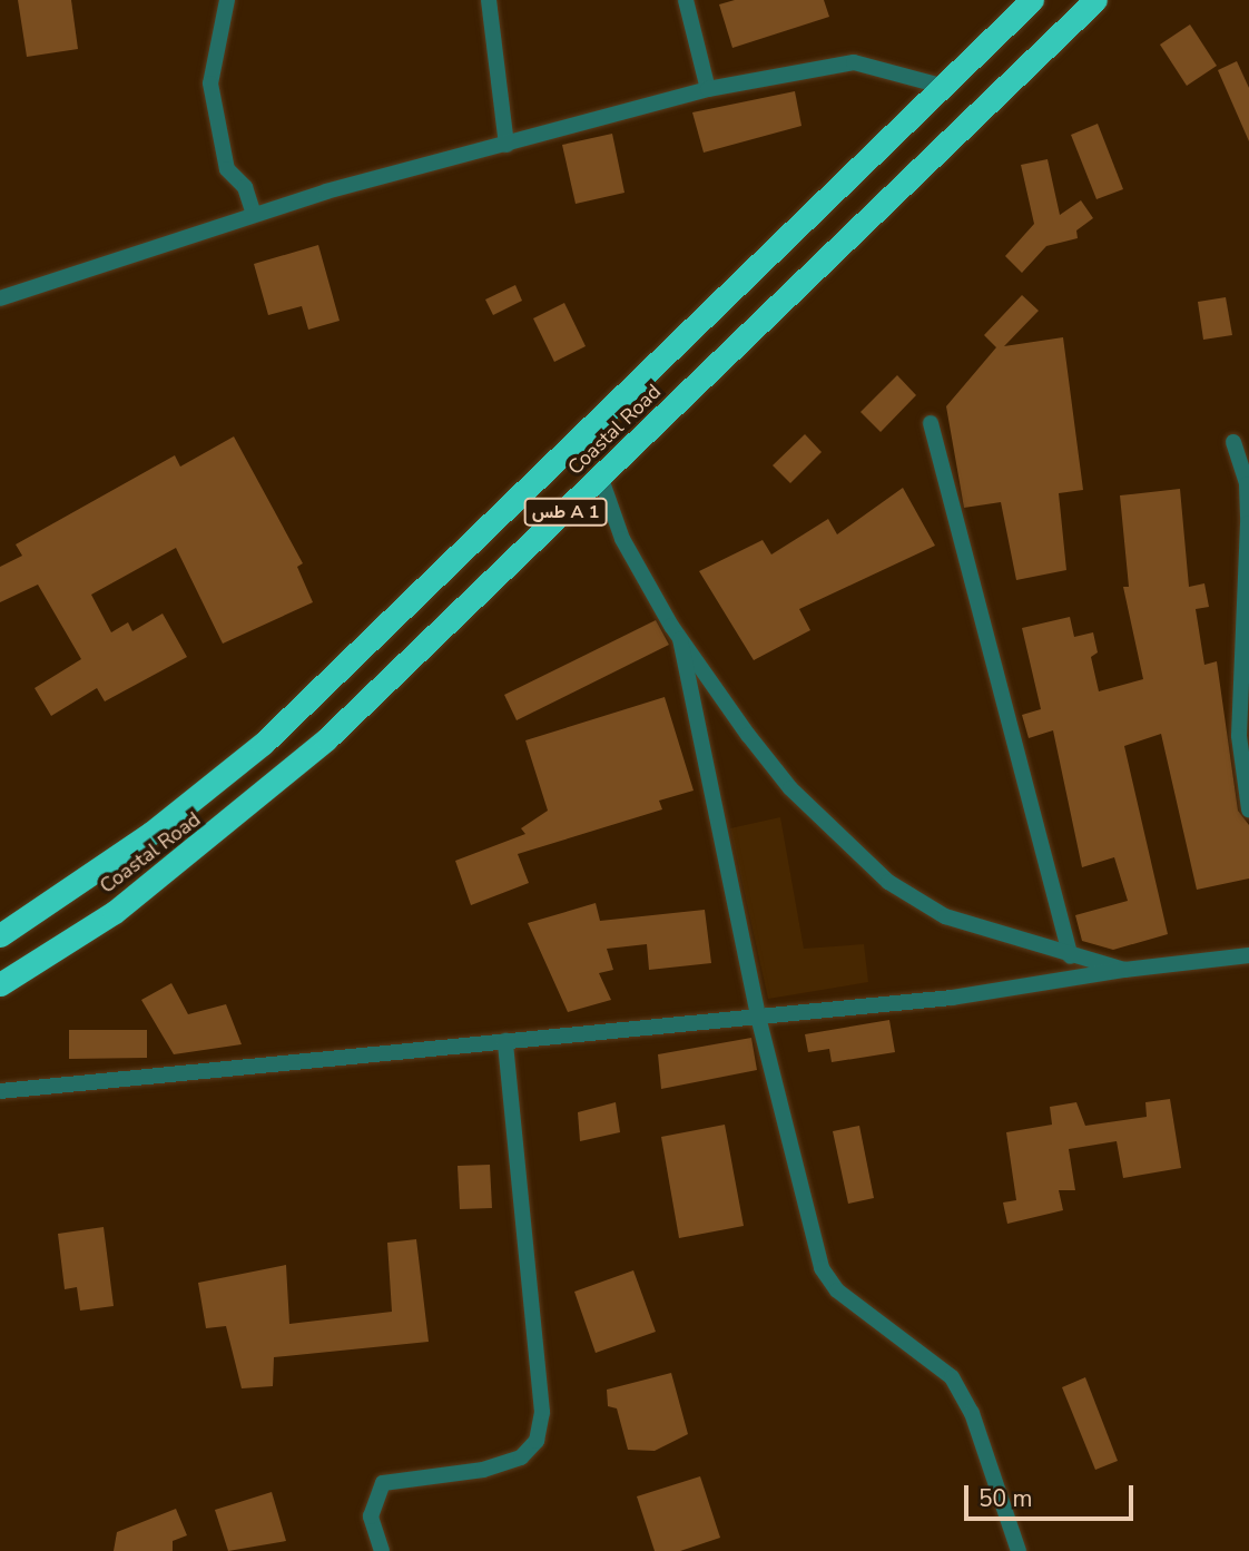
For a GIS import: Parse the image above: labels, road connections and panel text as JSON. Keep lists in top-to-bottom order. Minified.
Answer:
{"streets":{"highway":["Coastal Road","طس A 1"]},"scale_bar":"50 m"}
